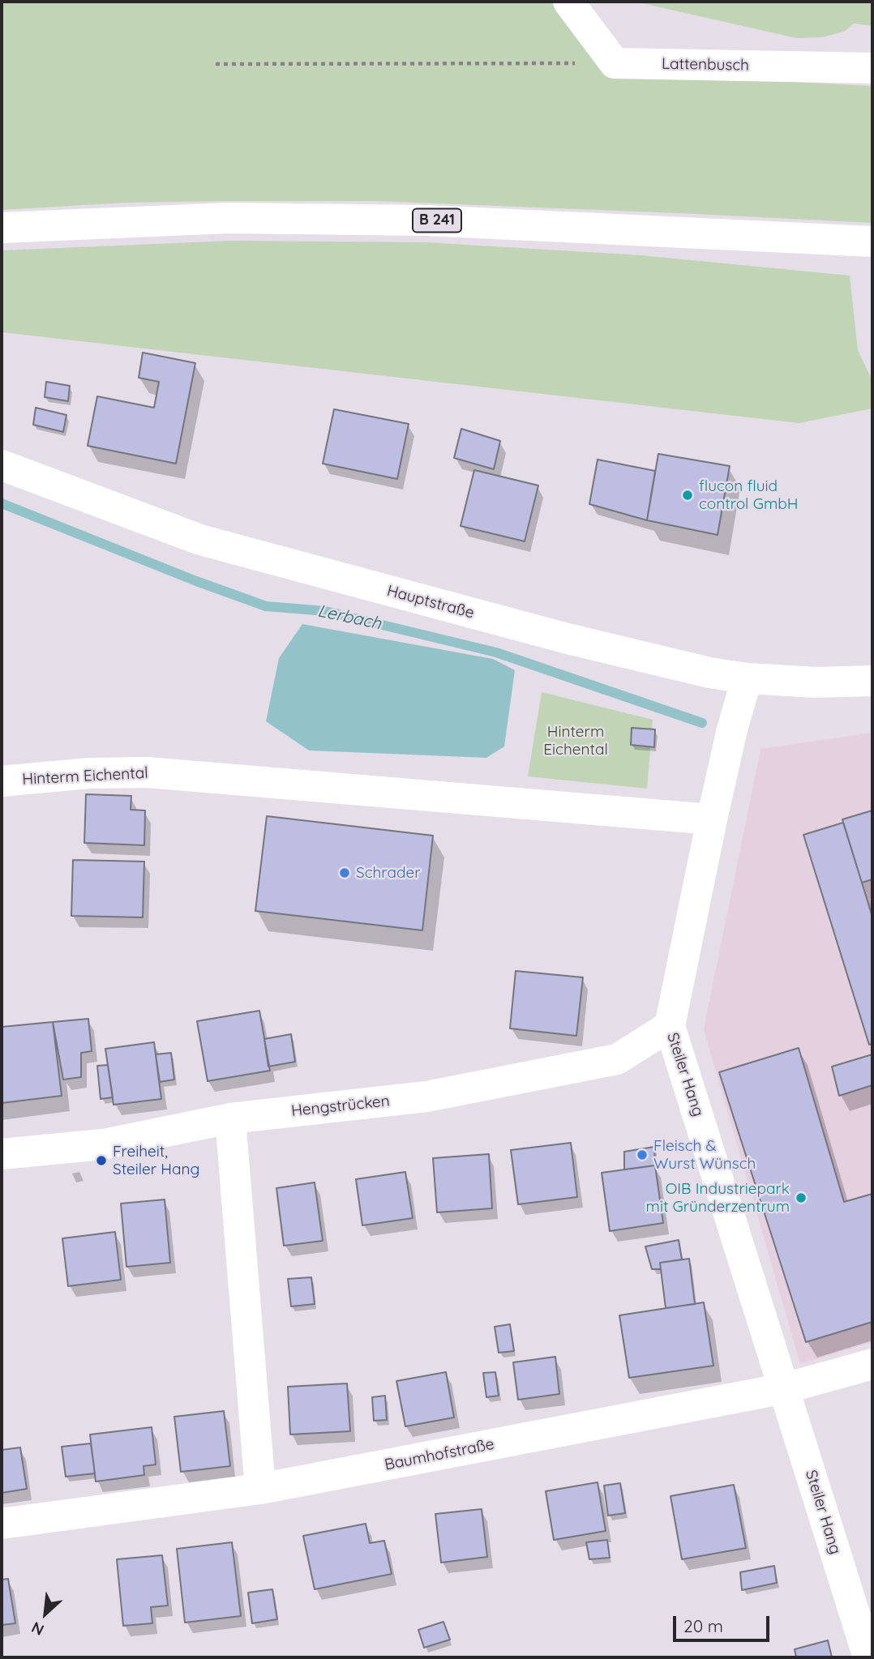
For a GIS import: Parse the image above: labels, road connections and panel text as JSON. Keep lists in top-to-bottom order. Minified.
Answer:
{"streets":{"street":["Lattenbusch","B 241","Hauptstraße","Hinterm Eichental","Steiler Hang","Hengstrücken","Baumhofstraße"]},"crossings":[["Hauptstraße","Steiler Hang"],["Hinterm Eichental","Steiler Hang"],["Steiler Hang","Hengstrücken"],["Steiler Hang","Baumhofstraße"]],"water":["Lerbach"],"parks":["Hinterm Eichental"],"places":["flucon fluid control GmbH","Schrader","Fleisch & Wurst Wünsch","Freiheit, Steiler Hang","OIB Industriepark mit Gründerzentrum"],"scale_bar":"20 m","north":"bottom left"}
